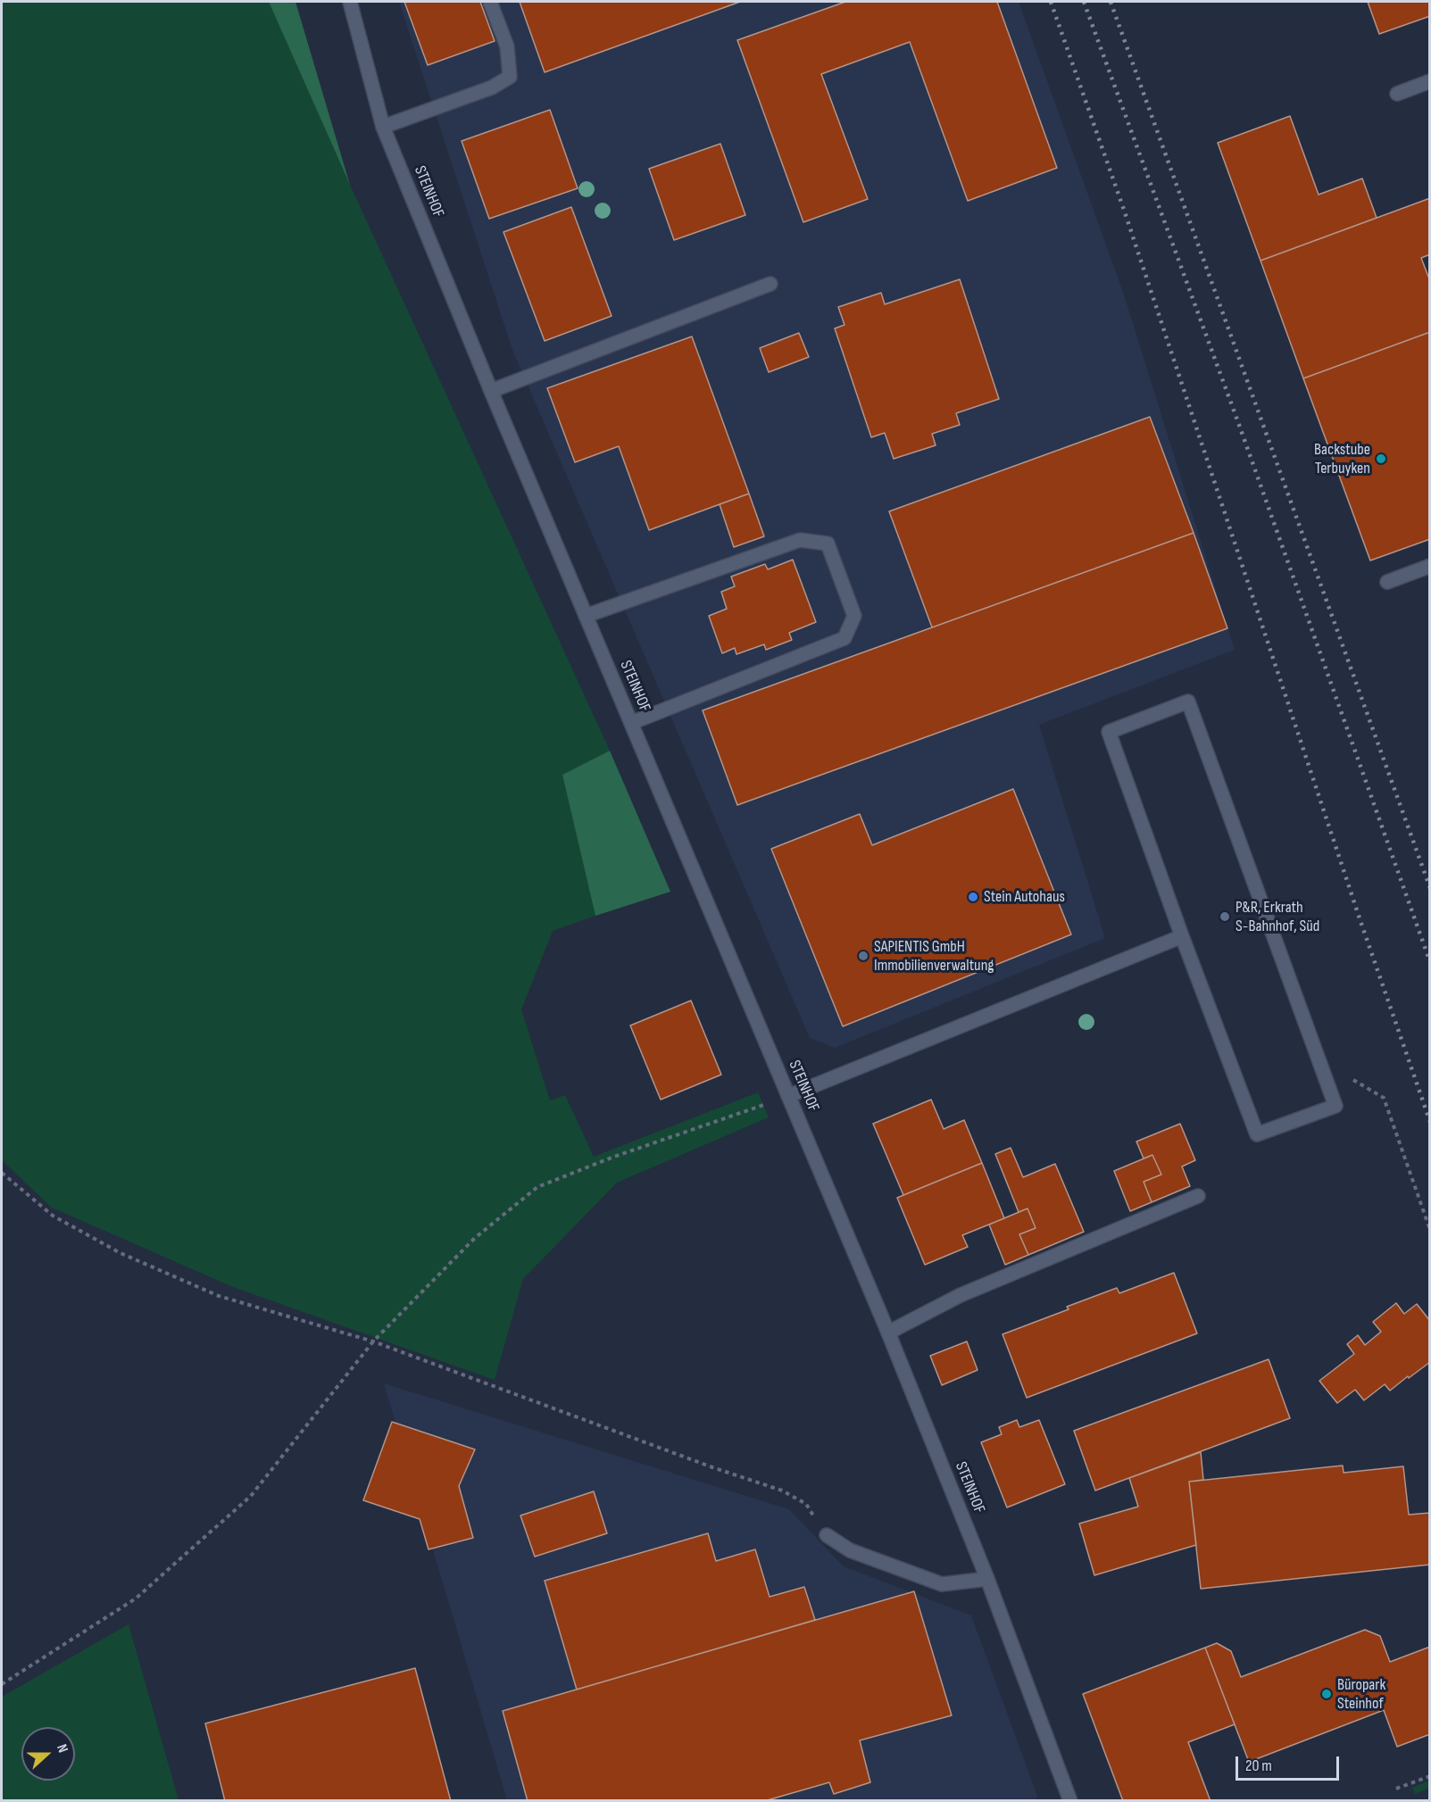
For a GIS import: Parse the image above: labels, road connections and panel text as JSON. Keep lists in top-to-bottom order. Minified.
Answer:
{"streets":{"street":["STEINHOF"]},"places":["Backstube Terbuyken","Stein Autohaus","P&R, Erkrath S-Bahnhof, Süd","SAPIENTIS GmbH Immobilienverwaltung","Büropark Steinhof"],"scale_bar":"20 m","north":"right"}
